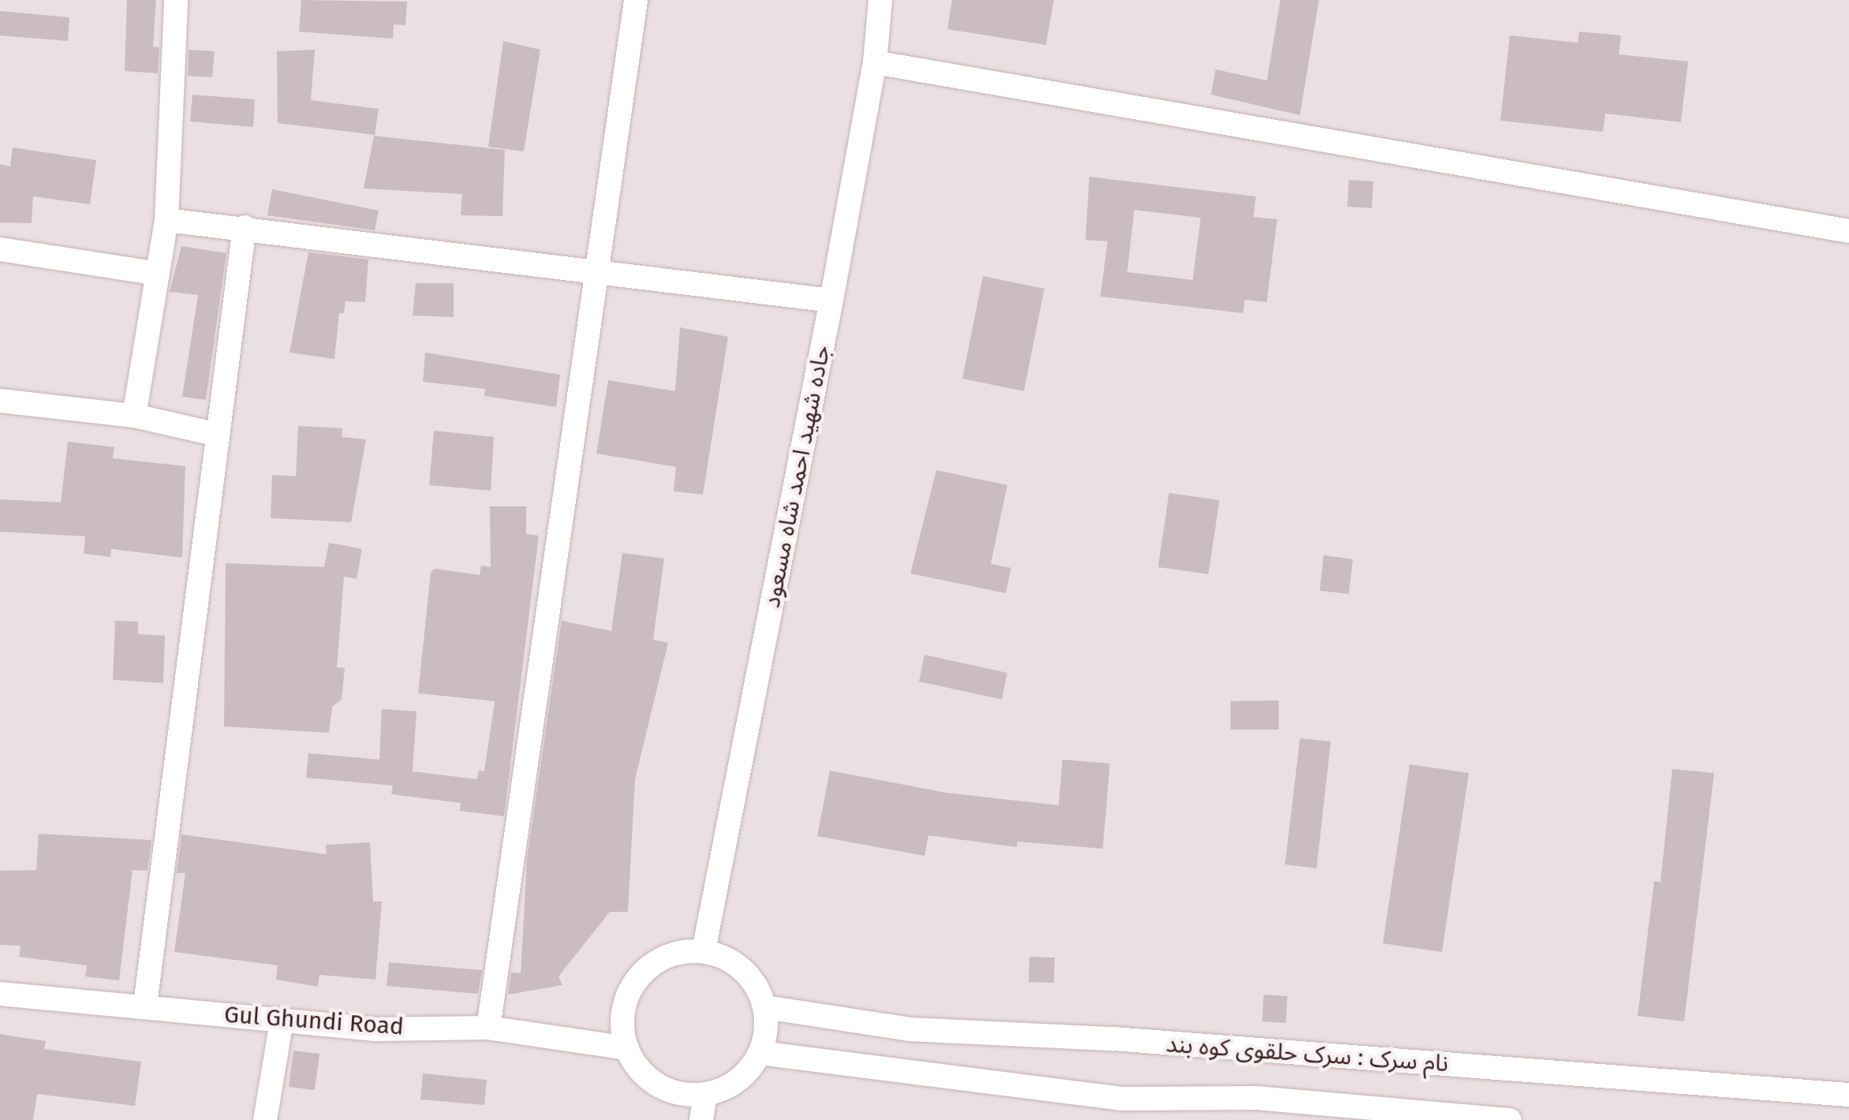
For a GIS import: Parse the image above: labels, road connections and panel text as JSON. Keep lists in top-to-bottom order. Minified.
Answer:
{"streets":{"street":["جاده شهيد احمد شاه مسعود","Gul Ghundi Road","نام سرک : سرک حلقوی کوه بند"]},"crossings":[["جاده شهيد احمد شاه مسعود","Gul Ghundi Road"],["جاده شهيد احمد شاه مسعود","نام سرک : سرک حلقوی کوه بند"],["Gul Ghundi Road","نام سرک : سرک حلقوی کوه بند"]]}
